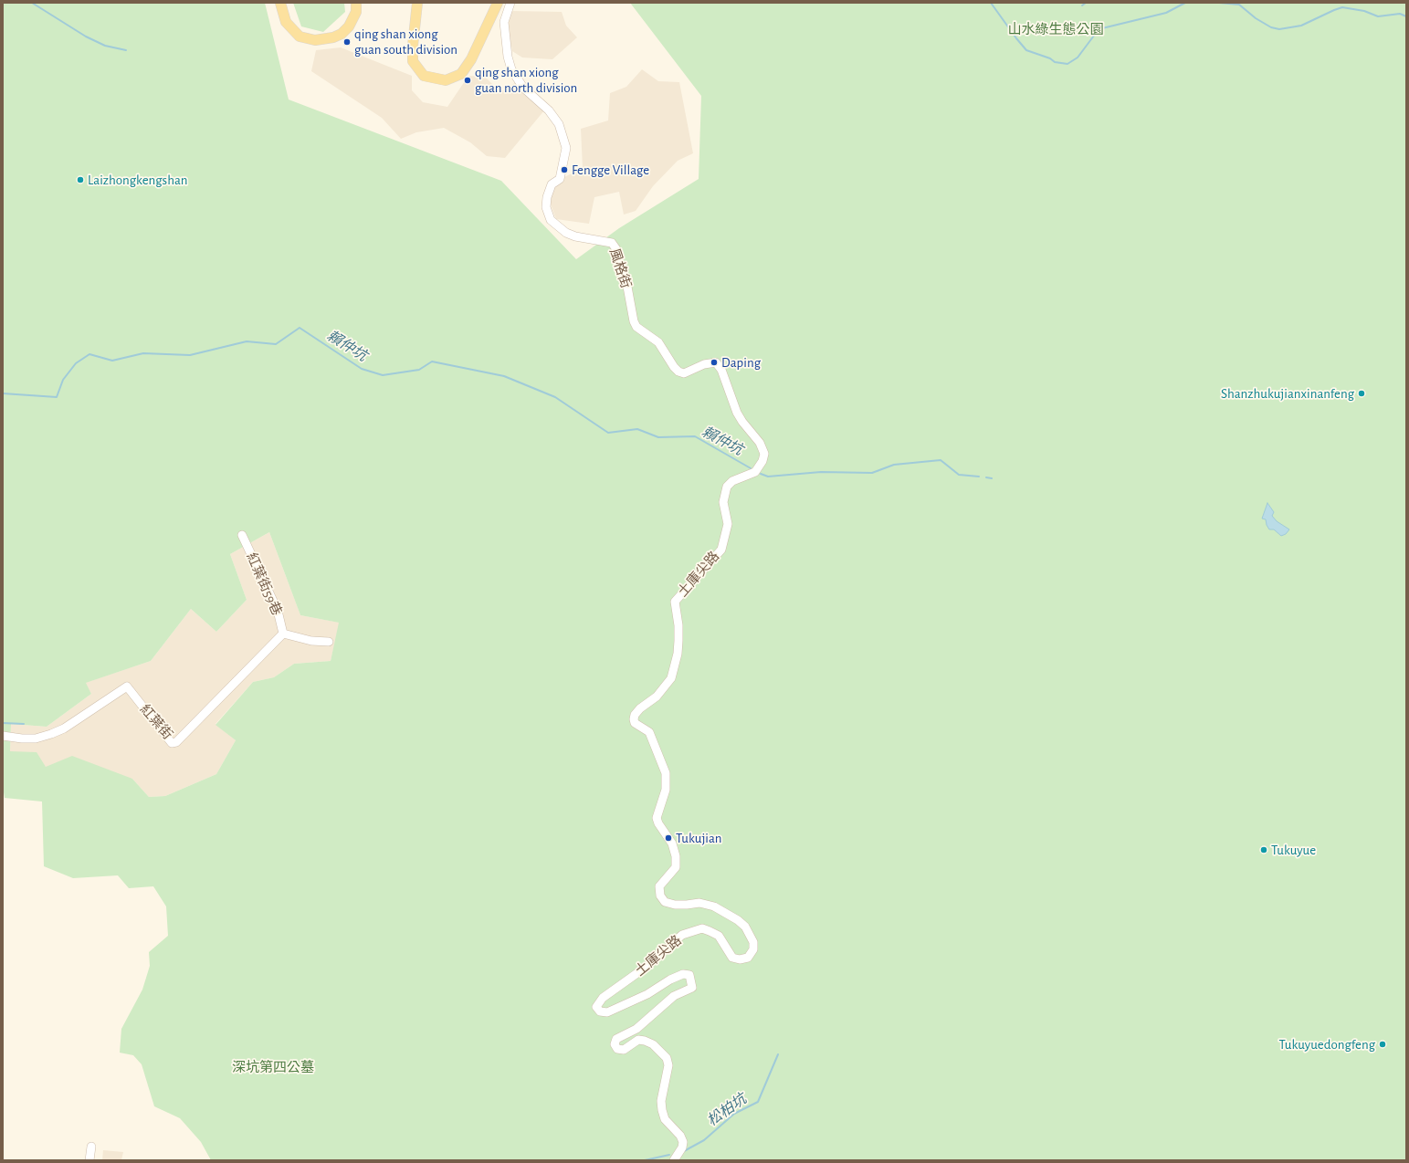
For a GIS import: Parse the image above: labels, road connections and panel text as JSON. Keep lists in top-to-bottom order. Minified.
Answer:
{"streets":{"street":["風格街","土庫尖路","紅葉街59巷","紅葉街"]},"crossings":[["風格街","土庫尖路"],["紅葉街59巷","紅葉街"]],"water":["賴仲坑","松柏坑"],"parks":["山水綠生態公園","深坑第四公墓"],"places":["qing shan xiong guan south division","qing shan xiong guan north division","Fengge Village","Laizhongkengshan","Daping","Shanzhukujianxinanfeng","Tukujian","Tukuyue","Tukuyuedongfeng"]}
